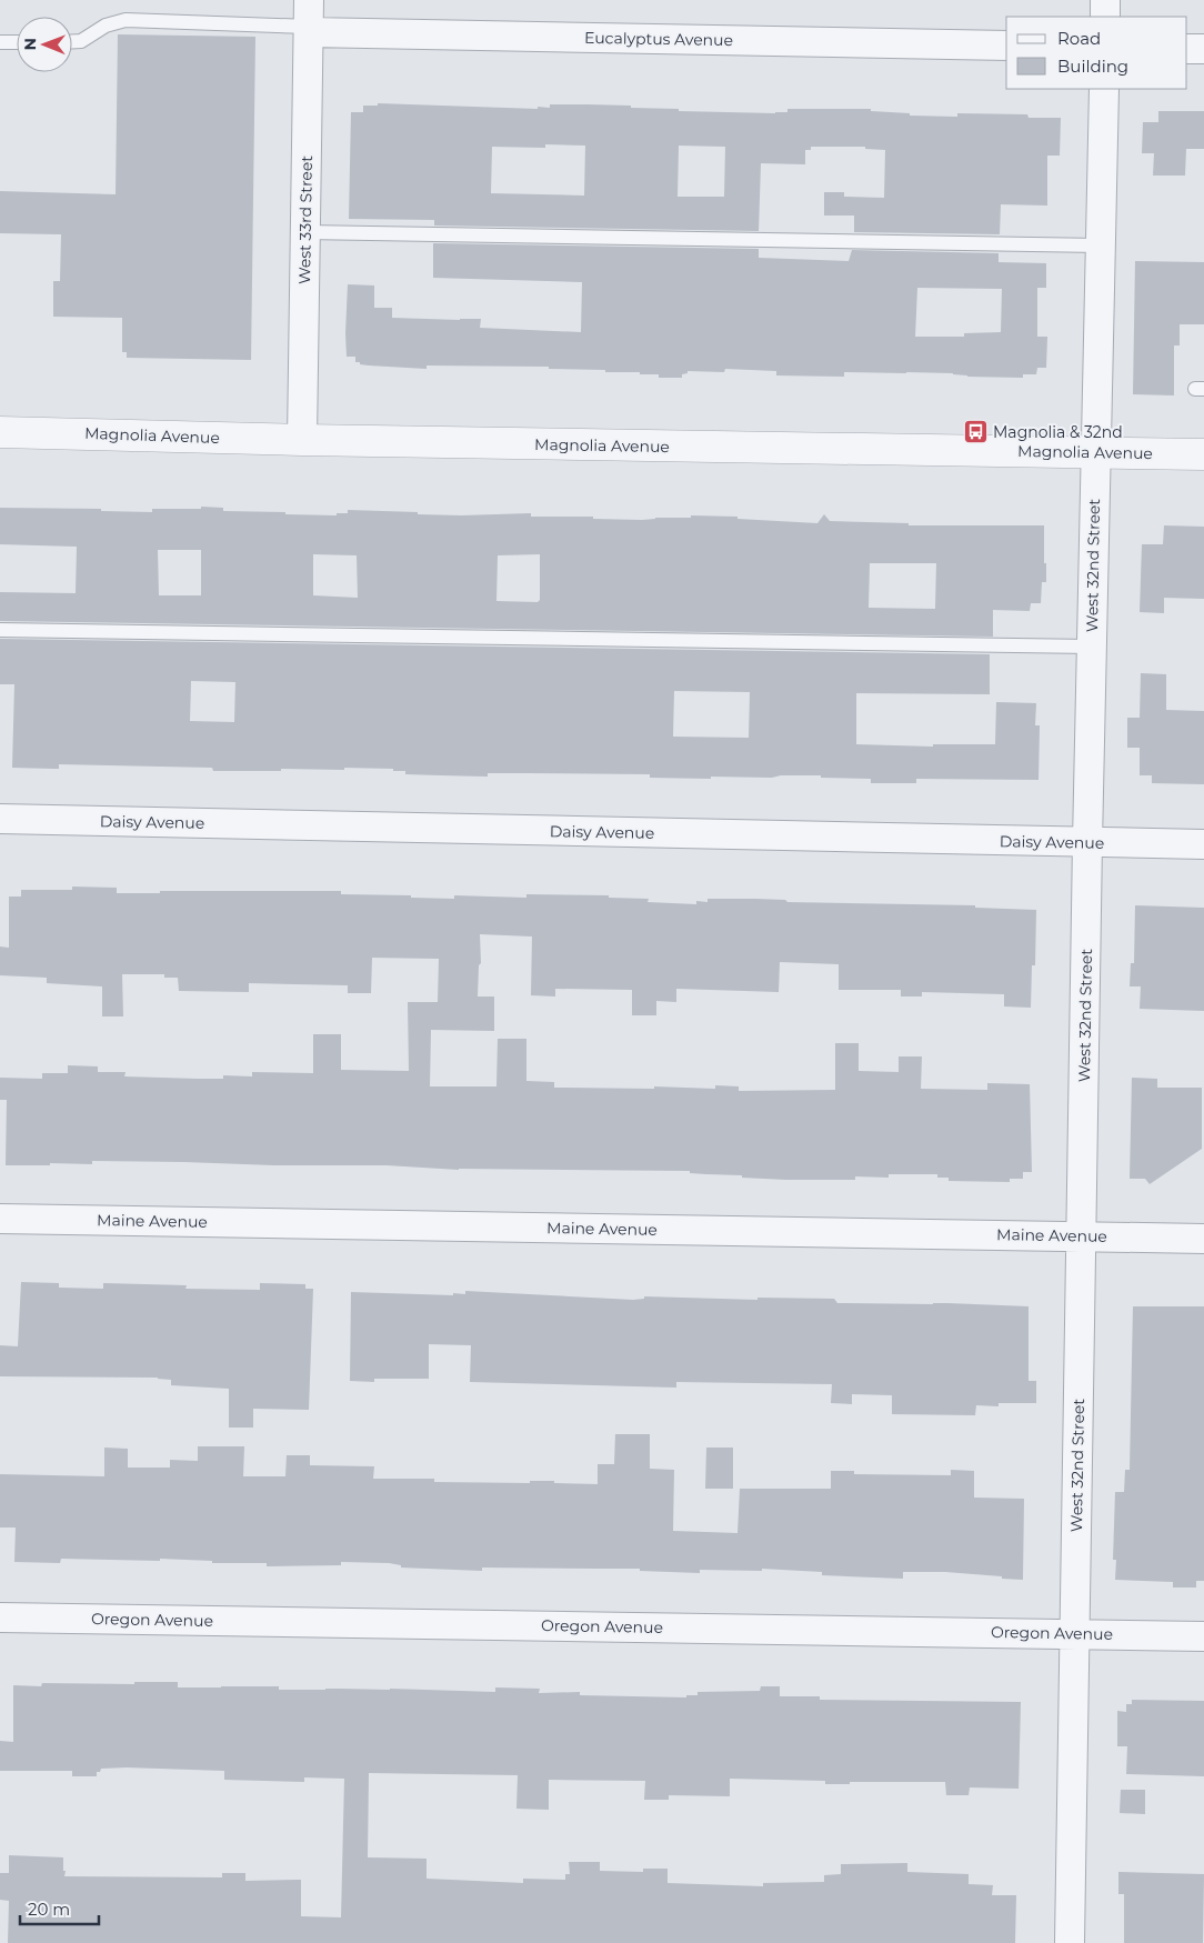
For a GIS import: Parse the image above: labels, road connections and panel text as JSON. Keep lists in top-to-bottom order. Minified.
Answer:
{"streets":{"street":["Eucalyptus Avenue","West 33rd Street","Magnolia Avenue","West 32nd Street","Daisy Avenue","Maine Avenue","Oregon Avenue"]},"crossings":[["Eucalyptus Avenue","West 33rd Street"],["West 33rd Street","Magnolia Avenue"],["Magnolia Avenue","West 32nd Street"],["West 32nd Street","Daisy Avenue"],["West 32nd Street","Maine Avenue"],["West 32nd Street","Oregon Avenue"]],"places":{"bus stop":["Magnolia & 32nd"]},"legend":["Road","Building"],"scale_bar":"20 m","north":"left"}
